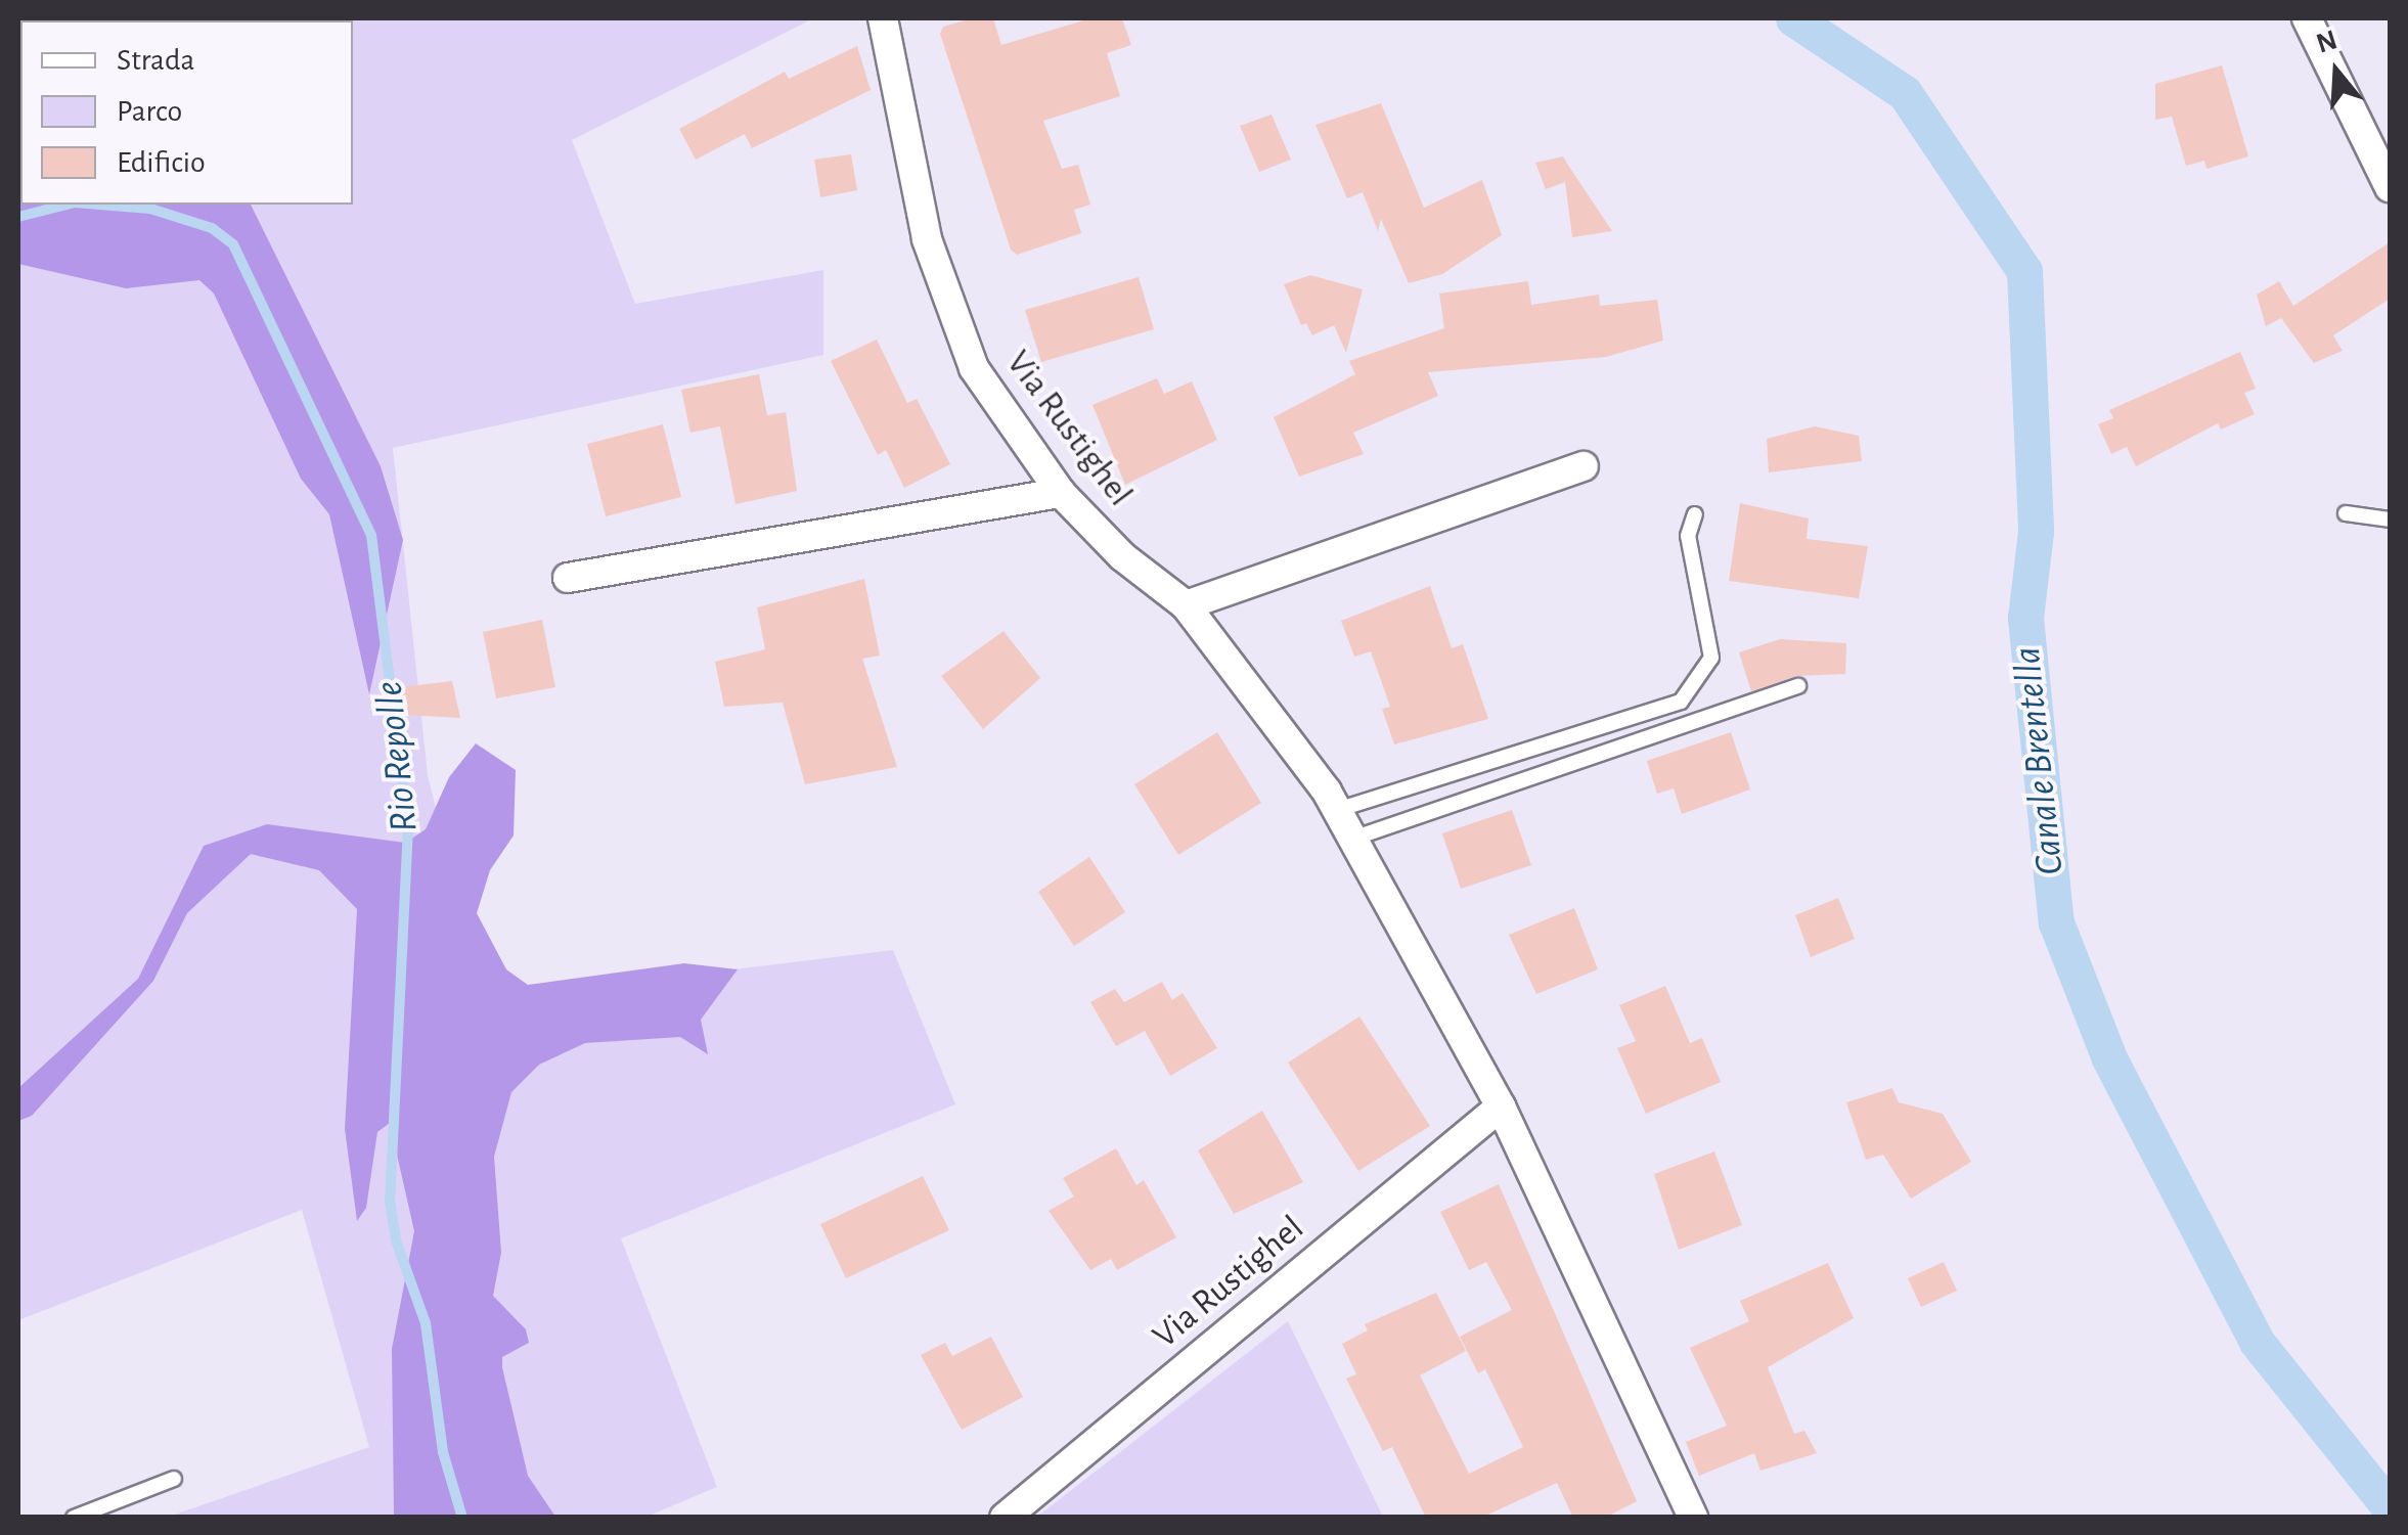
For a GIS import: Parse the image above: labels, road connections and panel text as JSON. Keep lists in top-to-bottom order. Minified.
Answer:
{"streets":{"street":["Via Rustighel"]},"water":["Rio Repolle","Canale Brentella"],"legend":["Strada","Parco","Edificio"],"north":"top"}
